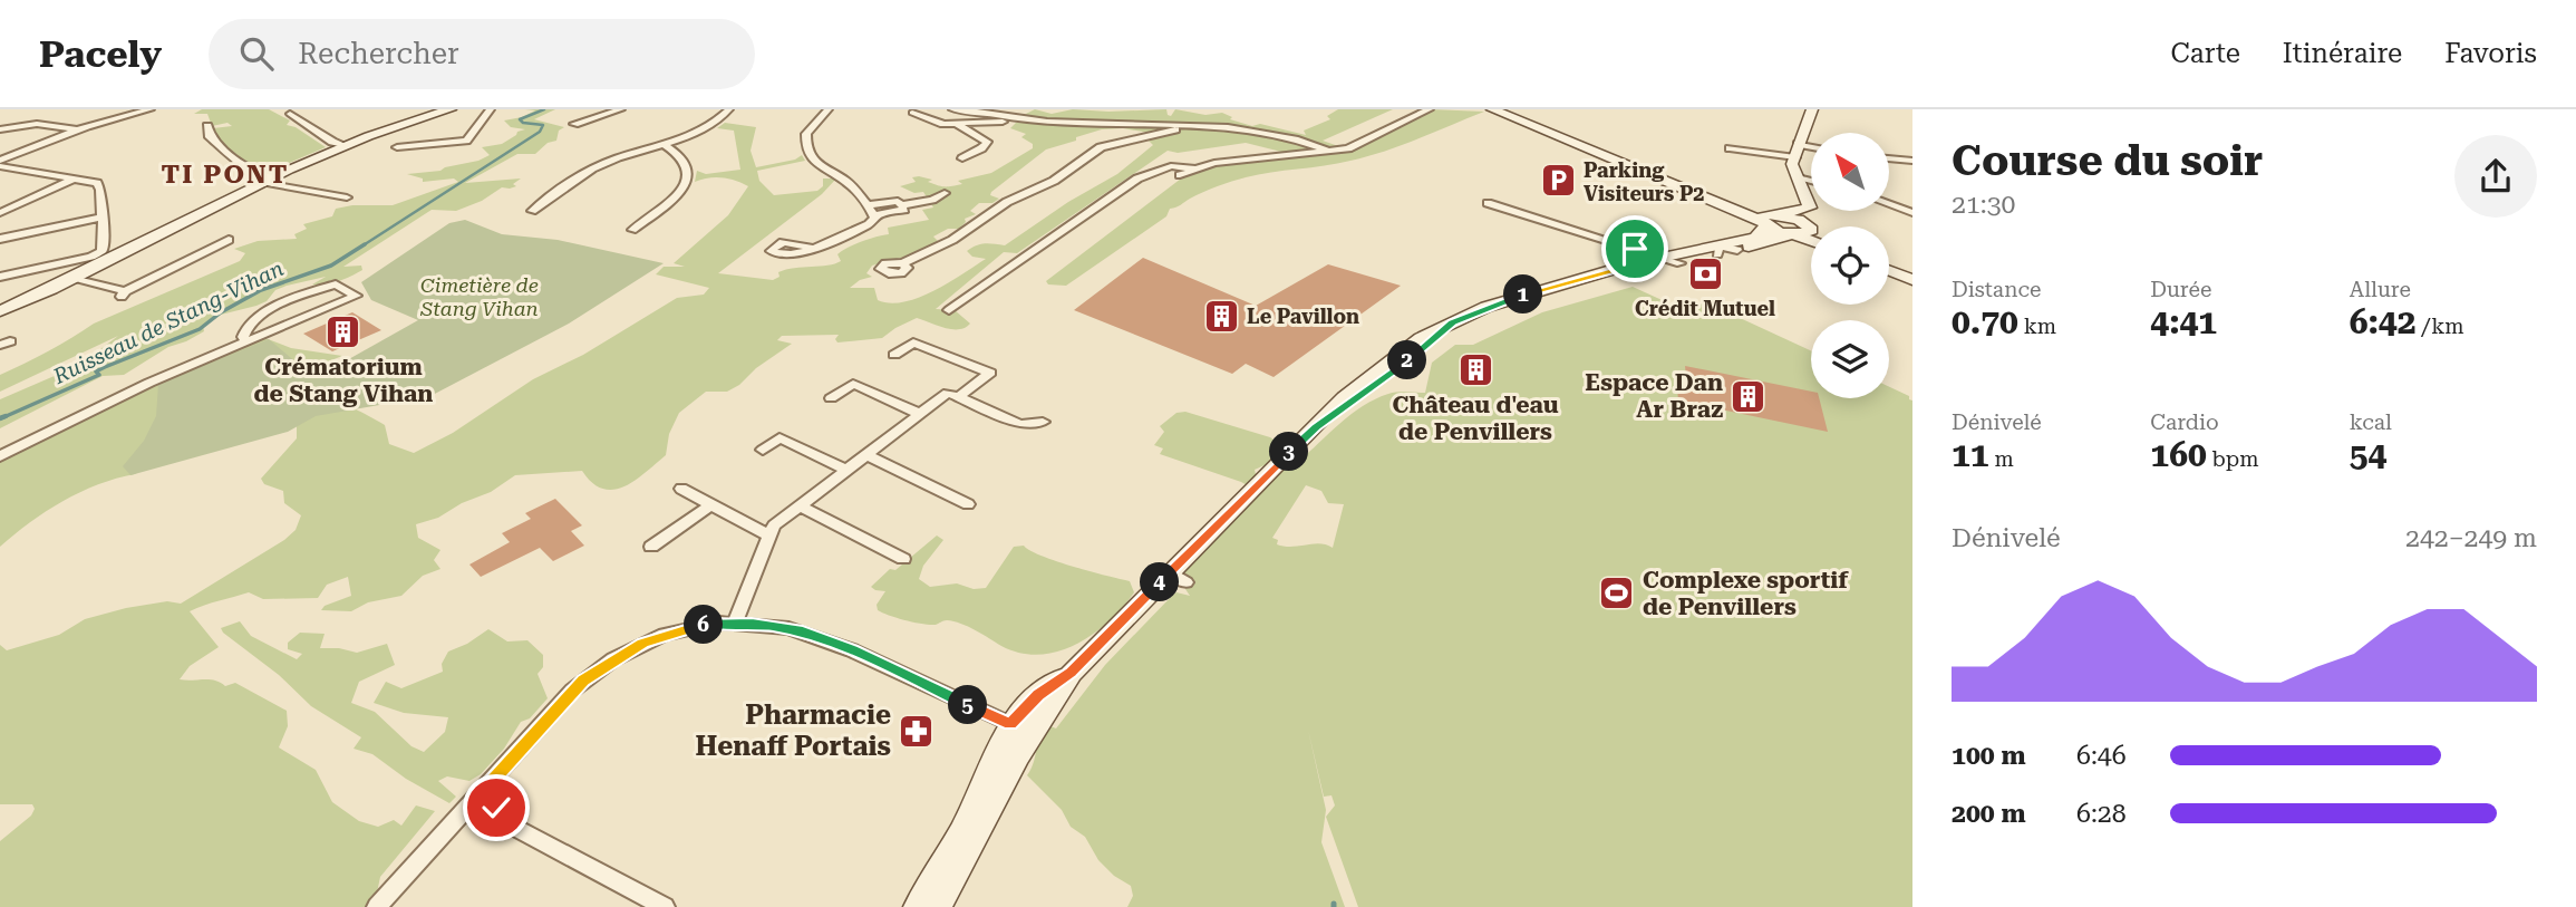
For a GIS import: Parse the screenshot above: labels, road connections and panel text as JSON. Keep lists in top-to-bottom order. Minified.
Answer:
{"districts":["TI PONT"],"water":["Ruisseau de Stang-Vihan"],"parks":["Cimetière de Stang Vihan"],"places":{"parking":["Parking Visiteurs P2"],"bank":["Crédit Mutuel"],"building":["Le Pavillon","Crématorium de Stang Vihan","Château d'eau de Penvillers","Espace Dan Ar Braz"],"sports":["Complexe sportif de Penvillers"],"pharmacy":["Pharmacie Henaff Portais"]},"north":"top left","page":{"header":"Pacely","search":"Rechercher","nav":["Carte","Itinéraire","Favoris"],"heading":["Course du soir","21:30"],"stats":[["Distance","0.70 km"],["Durée","4:41"],["Allure","6:42 /km"],["Dénivelé","11 m"],["Cardio","160 bpm"],["kcal","54"]],"pins":["1","2","3","4","6","5"],"chart":["Dénivelé","242–249 m"],"list":[{"name":"100 m","note":"6:46"},{"name":"200 m","note":"6:28"}]}}
